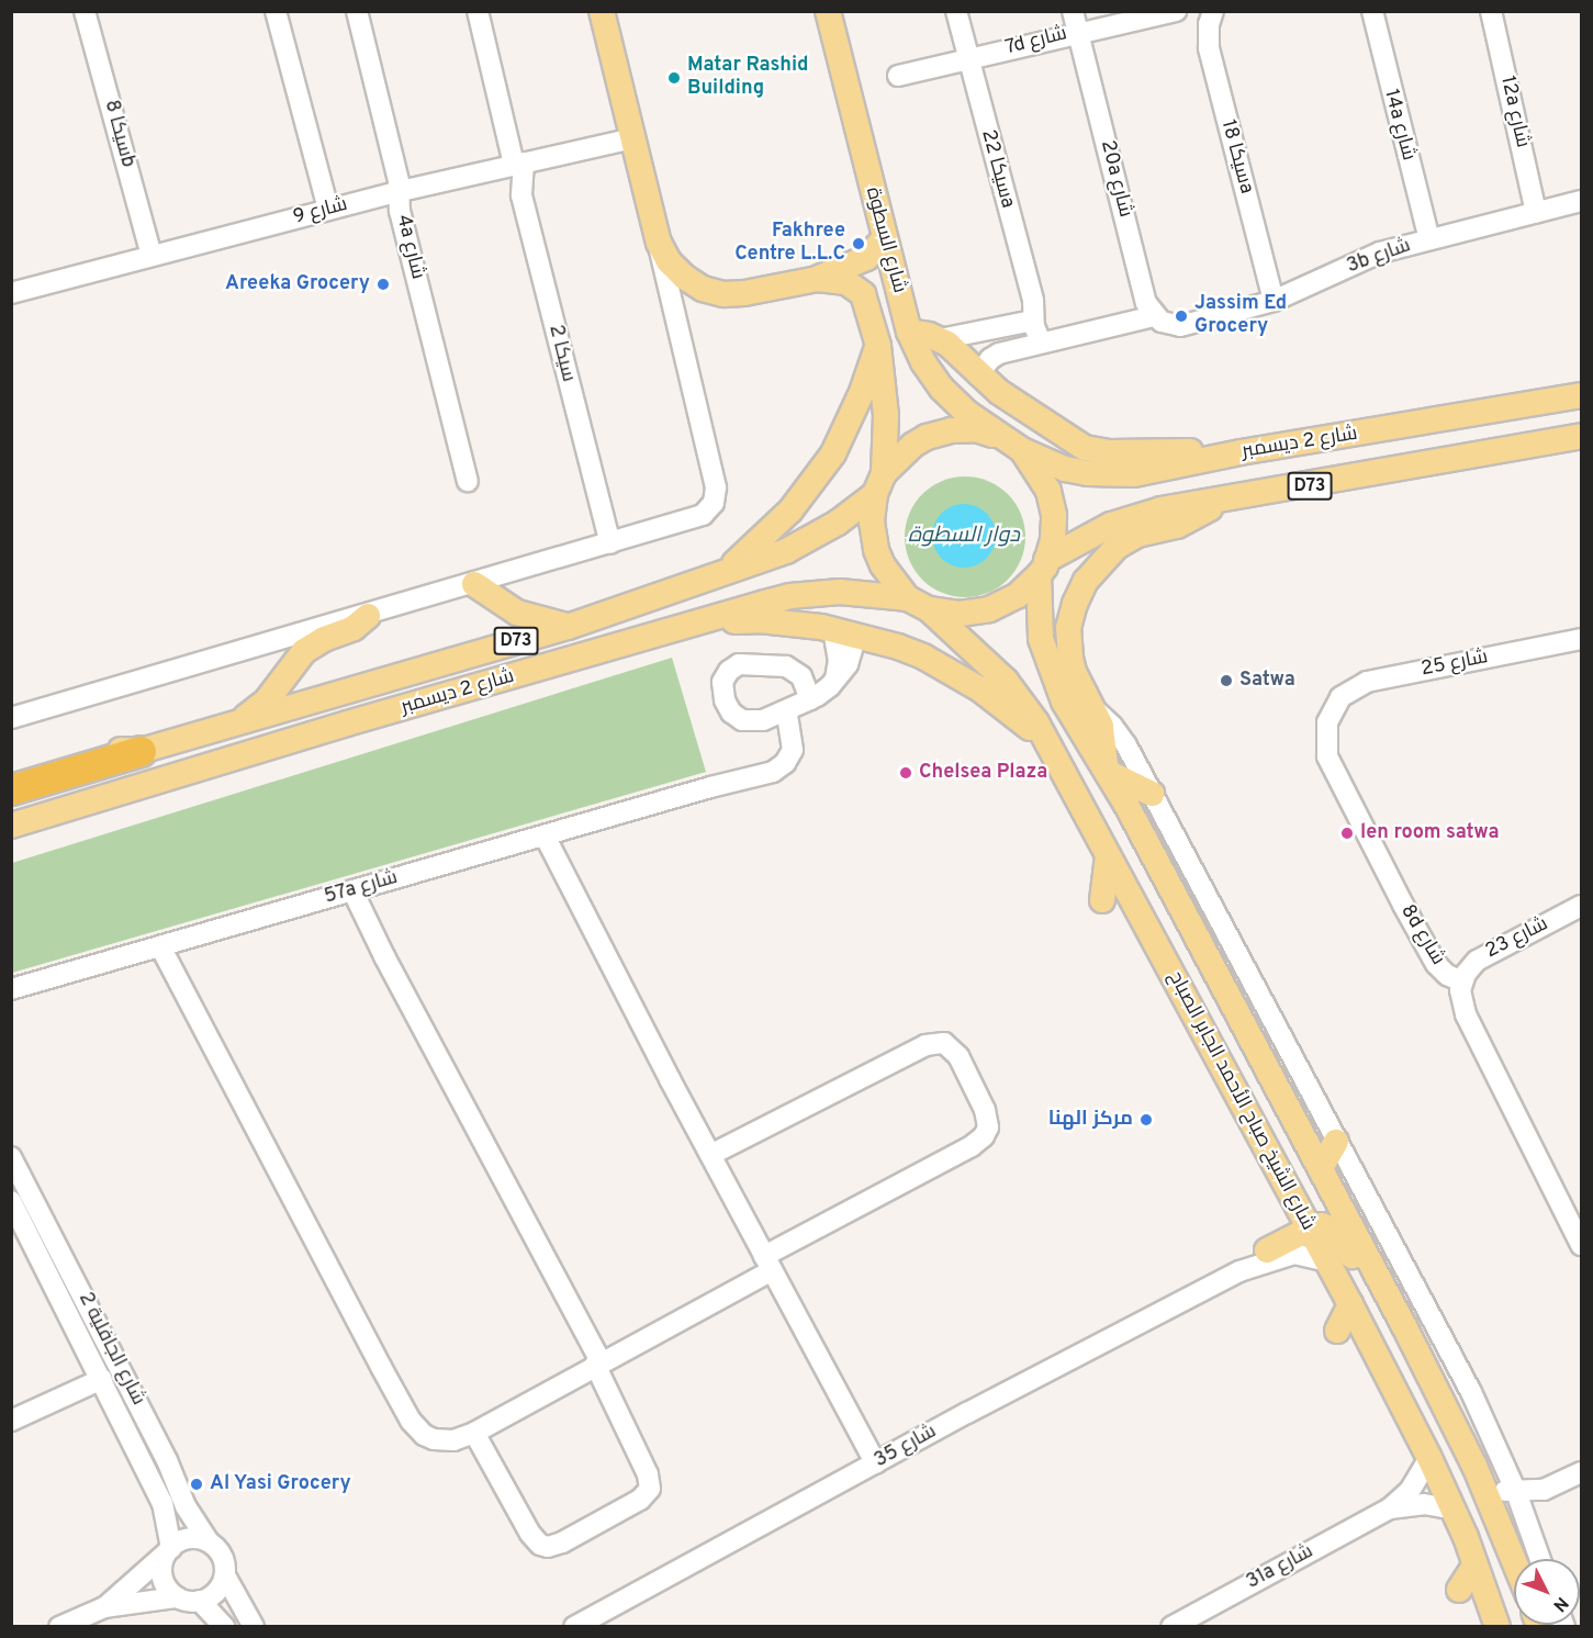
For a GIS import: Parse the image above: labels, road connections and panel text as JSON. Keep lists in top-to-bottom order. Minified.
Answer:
{"streets":{"main road":["شارع السطوة","شارع 2 ديسمبر","D73","شارع الشيخ صباح الأحمد الجابر الصباح"],"street":["7d شارع","12a شارع","14a شارع","سيكا 8b","سيكا 18a","سيكا 22a","20a شارع","شارع 9","4a شارع","3b شارع","سيكا 2","شارع 25","57a شارع","8d شارع","شارع 23","شارع الجافلية 2","شارع 35","31a شارع"]},"crossings":[["7d شارع","سيكا 22a"],["7d شارع","20a شارع"],["12a شارع","3b شارع"],["14a شارع","3b شارع"],["سيكا 8b","شارع 9"],["سيكا 18a","3b شارع"],["20a شارع","3b شارع"],["شارع 9","شارع السطوة"],["شارع 9","4a شارع"],["شارع 9","سيكا 2"],["شارع السطوة","سيكا 2"],["شارع السطوة","شارع 2 ديسمبر"],["شارع السطوة","D73"],["شارع السطوة","شارع الشيخ صباح الأحمد الجابر الصباح"],["شارع 2 ديسمبر","D73"],["شارع 2 ديسمبر","شارع الشيخ صباح الأحمد الجابر الصباح"],["D73","شارع الشيخ صباح الأحمد الجابر الصباح"],["شارع 25","8d شارع"],["8d شارع","شارع 23"],["شارع الشيخ صباح الأحمد الجابر الصباح","شارع 35"],["شارع الشيخ صباح الأحمد الجابر الصباح","31a شارع"]],"water":["دوار السطوة"],"places":["Matar Rashid Building","Fakhree Centre L.L.C","Areeka Grocery","Jassim Ed Grocery","Satwa","Chelsea Plaza","len room satwa","مركز الهنا","Al Yasi Grocery"],"north":"bottom right"}
